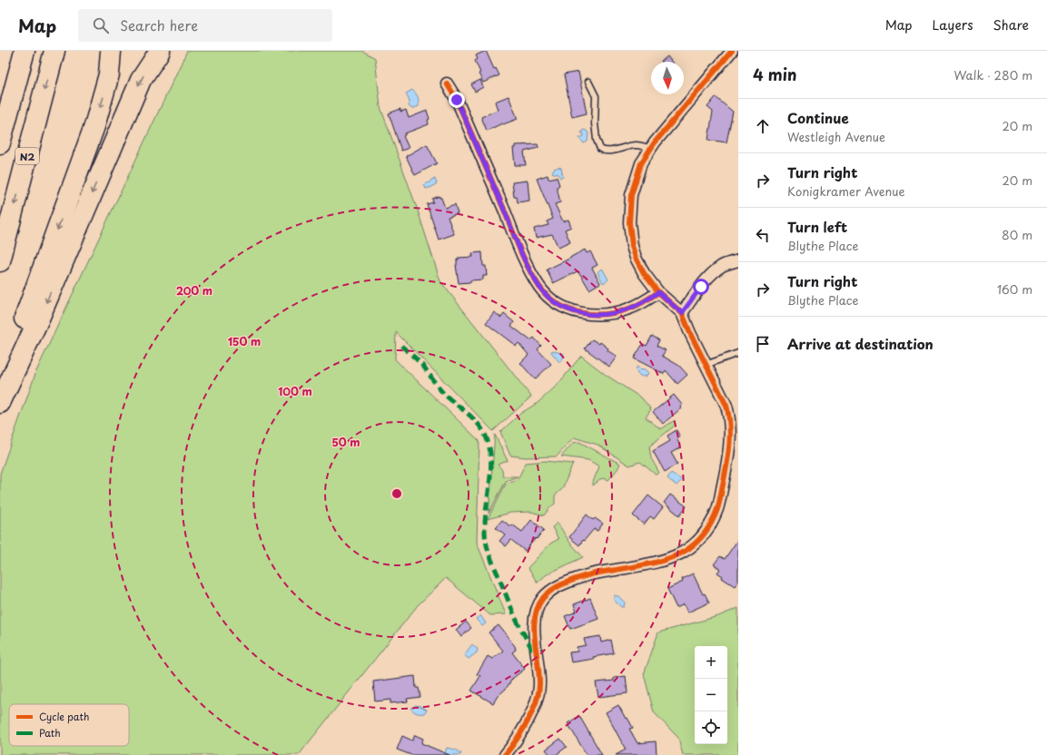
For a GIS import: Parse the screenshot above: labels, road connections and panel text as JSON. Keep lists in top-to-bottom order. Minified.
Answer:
{"streets":{"highway":["N2"]},"legend":["Cycle path","Path"],"north":"bottom","page":{"header":"Map","search":"Search here","nav":["Map","Layers","Share"],"heading":["4 min","Walk · 280 m"],"list":[["Continue","Westleigh Avenue","20 m"],["Turn right","Konigkramer Avenue","20 m"],["Turn left","Blythe Place","80 m"],["Turn right","Blythe Place","160 m"],"Arrive at destination"],"map_buttons":["+","−"]},"rings":["200 m","150 m","100 m","50 m"]}
